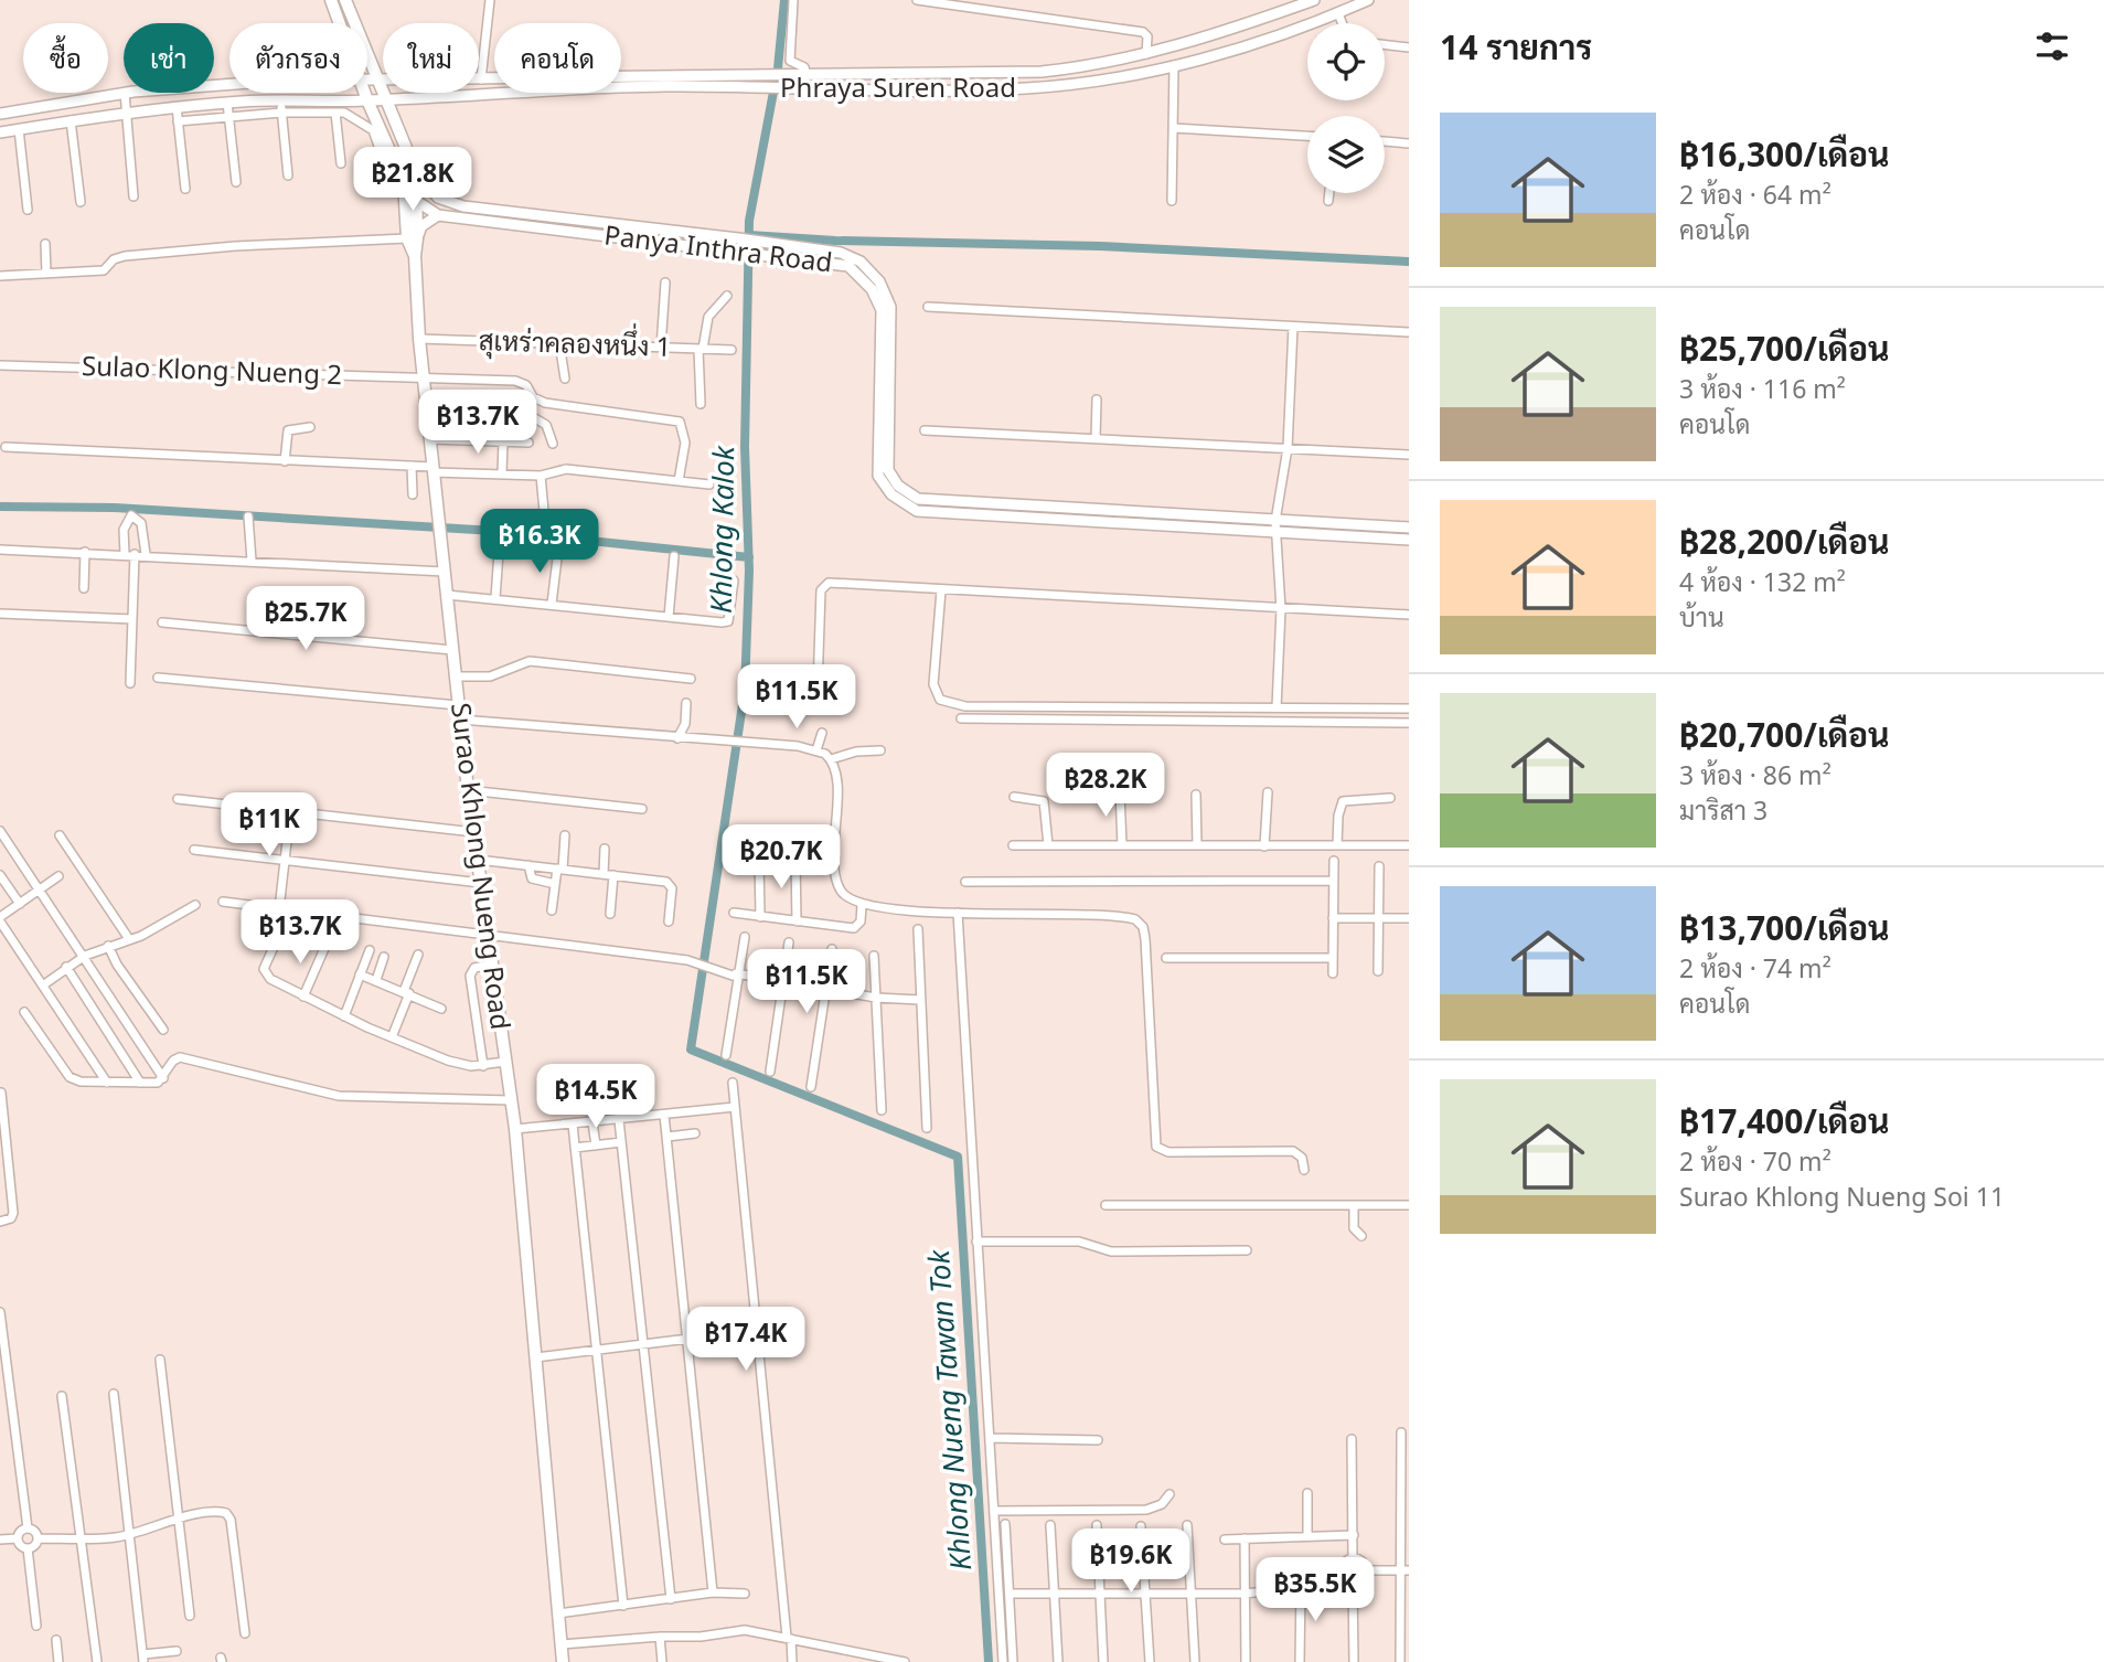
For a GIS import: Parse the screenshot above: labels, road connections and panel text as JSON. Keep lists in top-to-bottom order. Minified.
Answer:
{"streets":{"main road":["Panya Inthra Road","Surao Khlong Nueng Road"],"street":["Phraya Suren Road","สุเหร่าคลองหนึ่ง 1","Sulao Klong Nueng 2"]},"crossings":[["Phraya Suren Road","Panya Inthra Road"],["Panya Inthra Road","Surao Khlong Nueng Road"],["สุเหร่าคลองหนึ่ง 1","Surao Khlong Nueng Road"],["Sulao Klong Nueng 2","Surao Khlong Nueng Road"]],"water":["Khlong Kalok","Khlong Nueng Tawan Tok"],"page":{"heading":"14 รายการ","chip":["ซื้อ","เช่า","ตัวกรอง","ใหม่","คอนโด"],"list":[{"name":"฿16,300/เดือน","note":"2 ห้อง · 64 m² · คอนโด"},{"name":"฿25,700/เดือน","note":"3 ห้อง · 116 m² · คอนโด"},{"name":"฿28,200/เดือน","note":"4 ห้อง · 132 m² · บ้าน"},{"name":"฿20,700/เดือน","note":"3 ห้อง · 86 m² · มาริสา 3"},{"name":"฿13,700/เดือน","note":"2 ห้อง · 74 m² · คอนโด"},{"name":"฿17,400/เดือน","note":"2 ห้อง · 70 m² · Surao Khlong Nueng Soi 11"}],"price":["฿21.8K","฿13.7K","฿16.3K","฿25.7K","฿11.5K","฿28.2K","฿11K","฿20.7K","฿13.7K","฿11.5K","฿14.5K","฿17.4K","฿19.6K","฿35.5K"]}}
